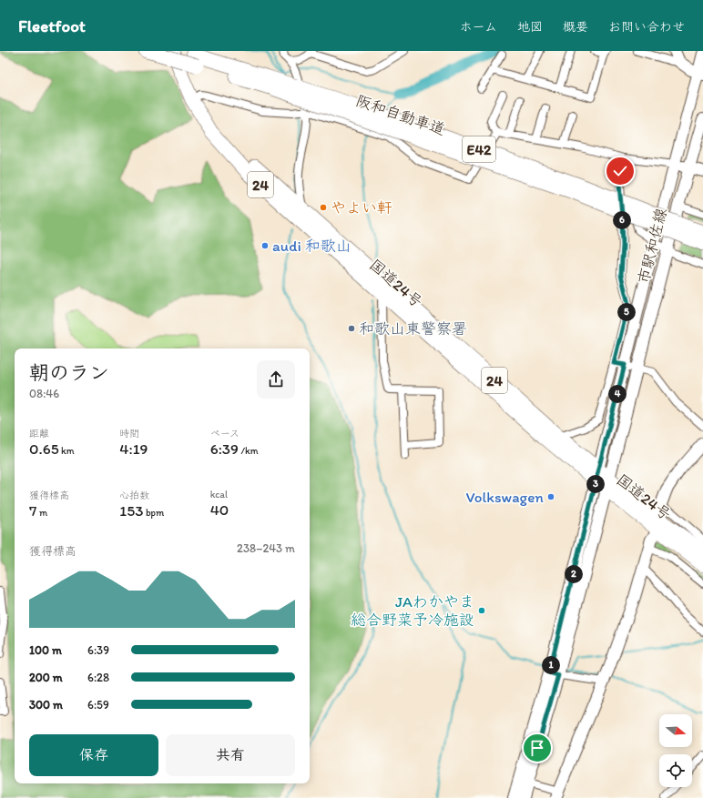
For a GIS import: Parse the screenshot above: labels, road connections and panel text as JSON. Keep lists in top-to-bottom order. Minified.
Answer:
{"streets":{"highway":["阪和自動車道","E42","24","国道24号"],"street":["市駅和佐線"]},"crossings":[["阪和自動車道","国道24号"],["市駅和佐線","国道24号"]],"places":["やよい軒","audi 和歌山","和歌山東警察署","Volkswagen","JAわかやま 総合野菜予冷施設"],"north":"right","page":{"header":"Fleetfoot","nav":["ホーム","地図","概要","お問い合わせ"],"pins":["6","5","4","3","2","1"],"heading":["朝のラン","08:46"],"stats":[["距離","0.65 km"],["時間","4:19"],["ペース","6:39 /km"],["獲得標高","7 m"],["心拍数","153 bpm"],["kcal","40"]],"chart":["獲得標高","238–243 m"],"list":[{"name":"100 m","note":"6:39"},{"name":"200 m","note":"6:28"},{"name":"300 m","note":"6:59"}],"buttons":["保存","共有"]}}
